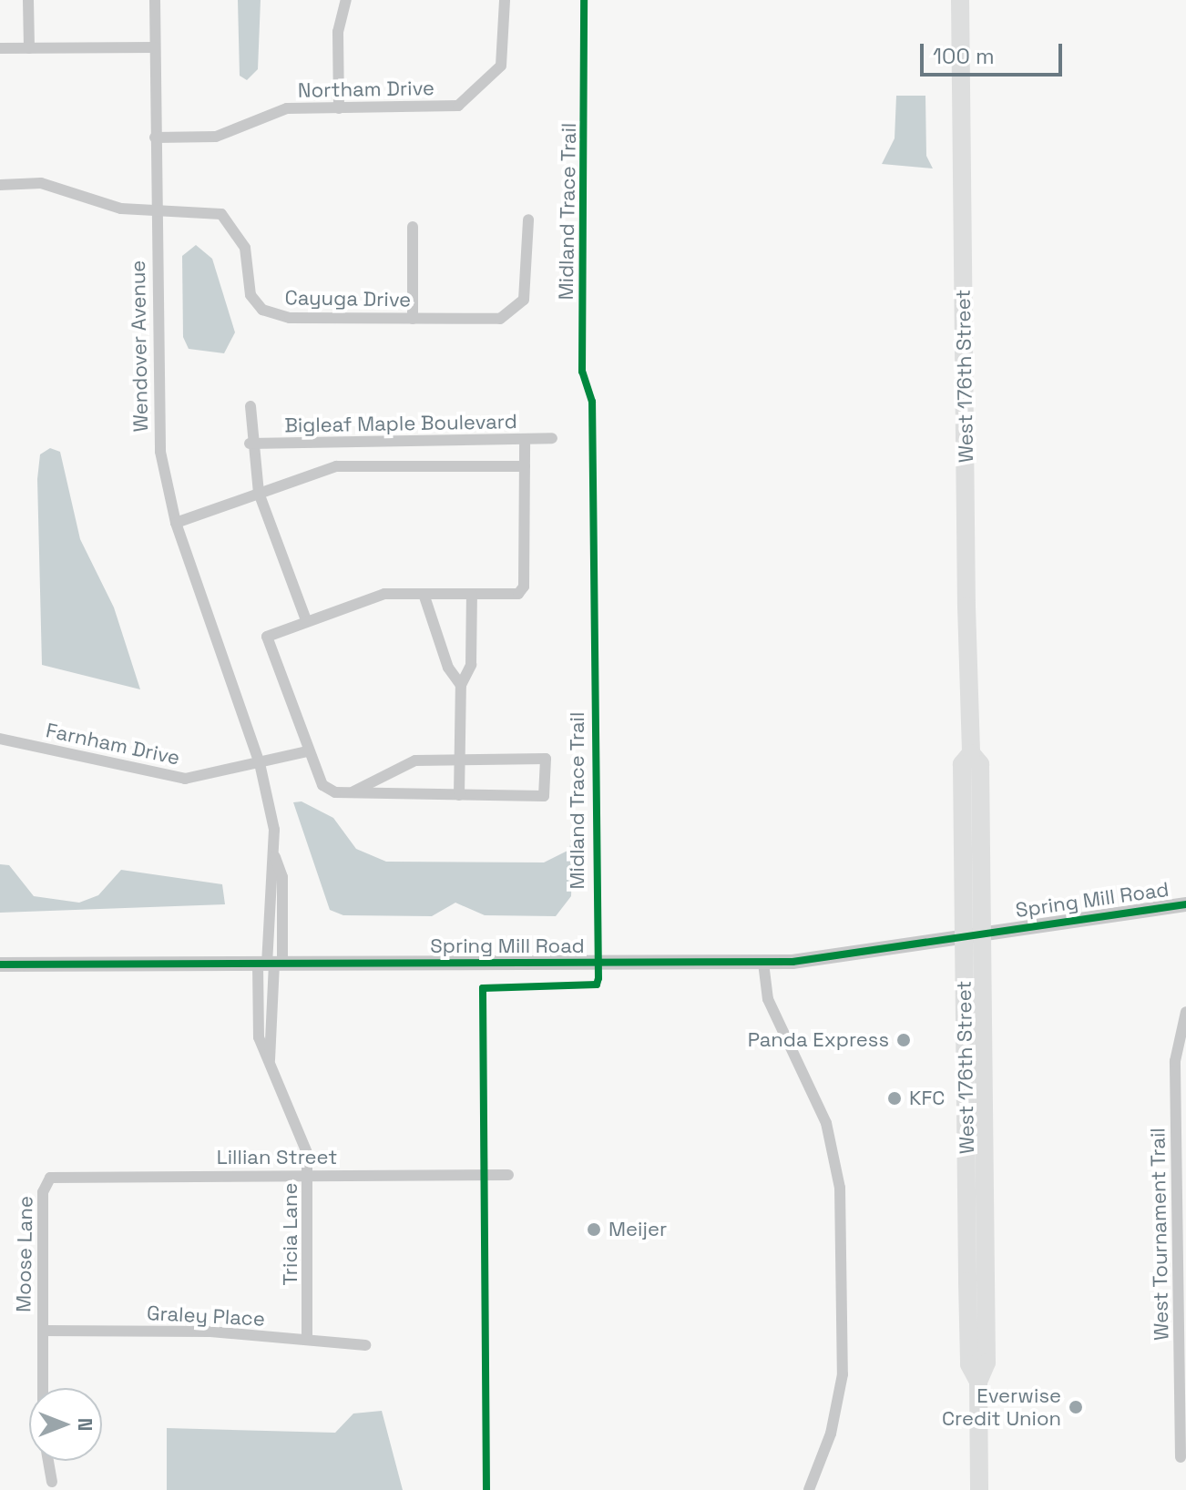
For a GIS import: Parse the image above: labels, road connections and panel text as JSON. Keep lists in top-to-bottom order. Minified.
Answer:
{"streets":{"main road":["West 176th Street"],"street":["Northam Drive","Cayuga Drive","Wendover Avenue","Bigleaf Maple Boulevard","Farnham Drive","Spring Mill Road","Lillian Street","Tricia Lane","West Tournament Trail","Moose Lane","Graley Place"],"cycle path":["Midland Trace Trail"]},"crossings":[["Northam Drive","Wendover Avenue"],["Cayuga Drive","Wendover Avenue"],["Wendover Avenue","Bigleaf Maple Boulevard"],["Wendover Avenue","Farnham Drive"],["Wendover Avenue","Spring Mill Road"],["Wendover Avenue","Tricia Lane"],["West 176th Street","Spring Mill Road"],["Spring Mill Road","Tricia Lane"],["Lillian Street","Tricia Lane"],["Lillian Street","Moose Lane"],["Tricia Lane","Graley Place"],["Moose Lane","Graley Place"]],"places":["Panda Express","KFC","Meijer","Everwise Credit Union"],"scale_bar":"100 m","north":"right"}
